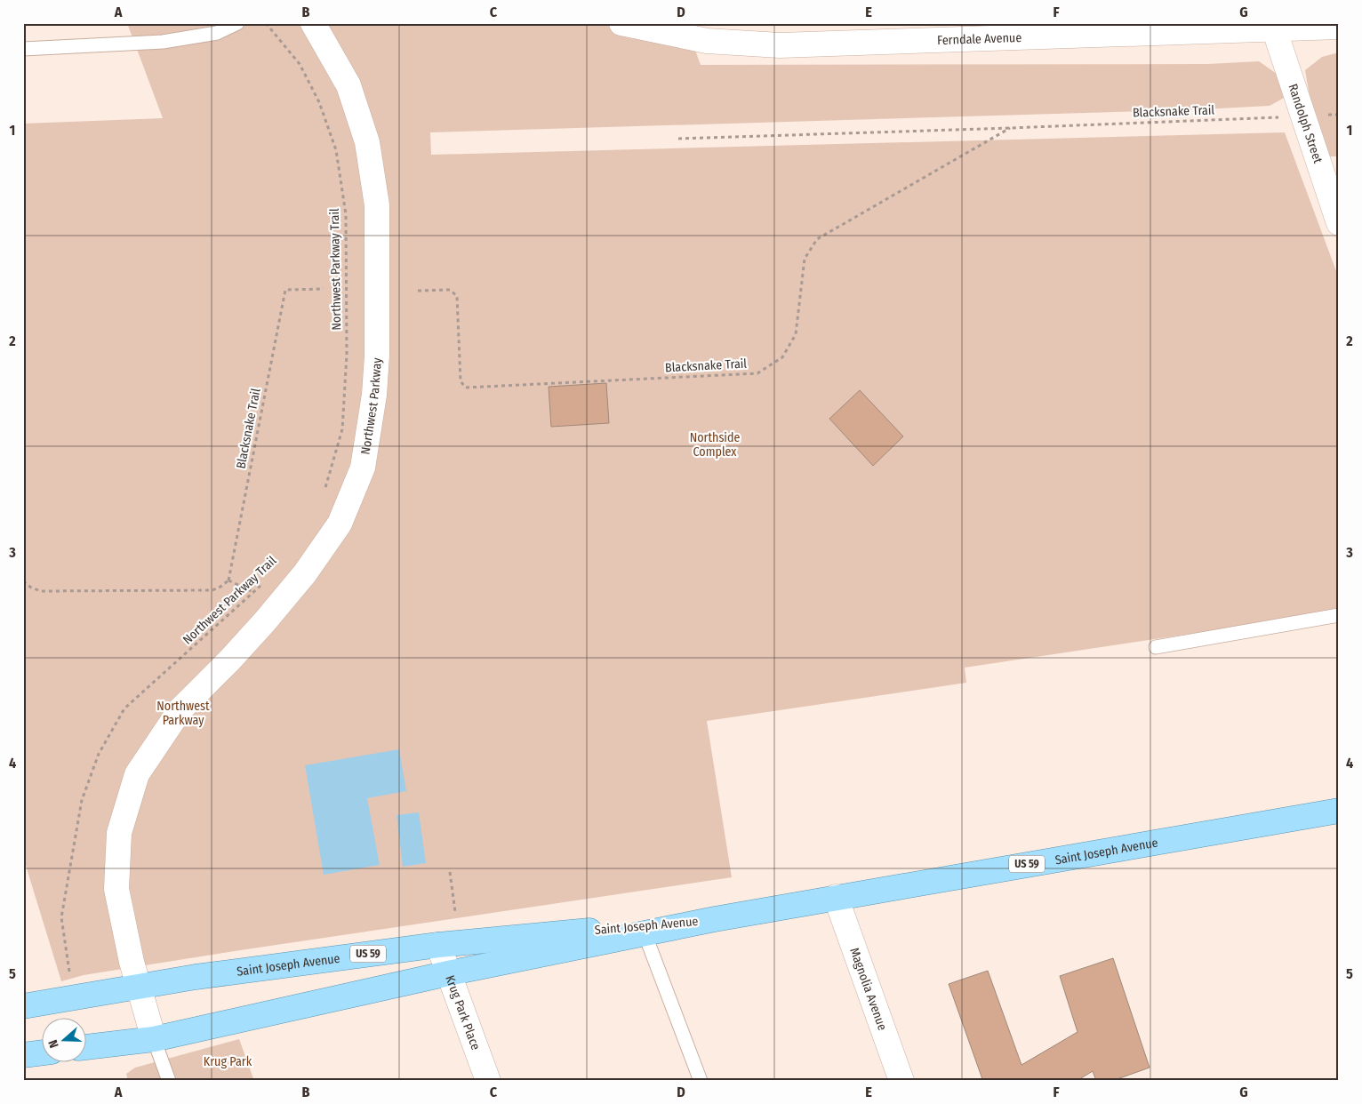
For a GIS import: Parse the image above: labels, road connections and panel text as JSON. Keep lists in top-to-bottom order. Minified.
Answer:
{"streets":{"main road":["Saint Joseph Avenue","US 59"],"street":["Ferndale Avenue","Randolph Street","Northwest Parkway","Magnolia Avenue","Krug Park Place"],"path":["Blacksnake Trail","Northwest Parkway Trail"]},"crossings":[["Ferndale Avenue","Randolph Street"],["Blacksnake Trail","Randolph Street"],["Northwest Parkway","Saint Joseph Avenue"],["Saint Joseph Avenue","Magnolia Avenue"],["Saint Joseph Avenue","Krug Park Place"]],"parks":["Northside Complex","Northwest Parkway","Krug Park"],"north":"left","grid":{"columns":["A","B","C","D","E","F","G"],"rows":["1","2","3","4","5"]}}
